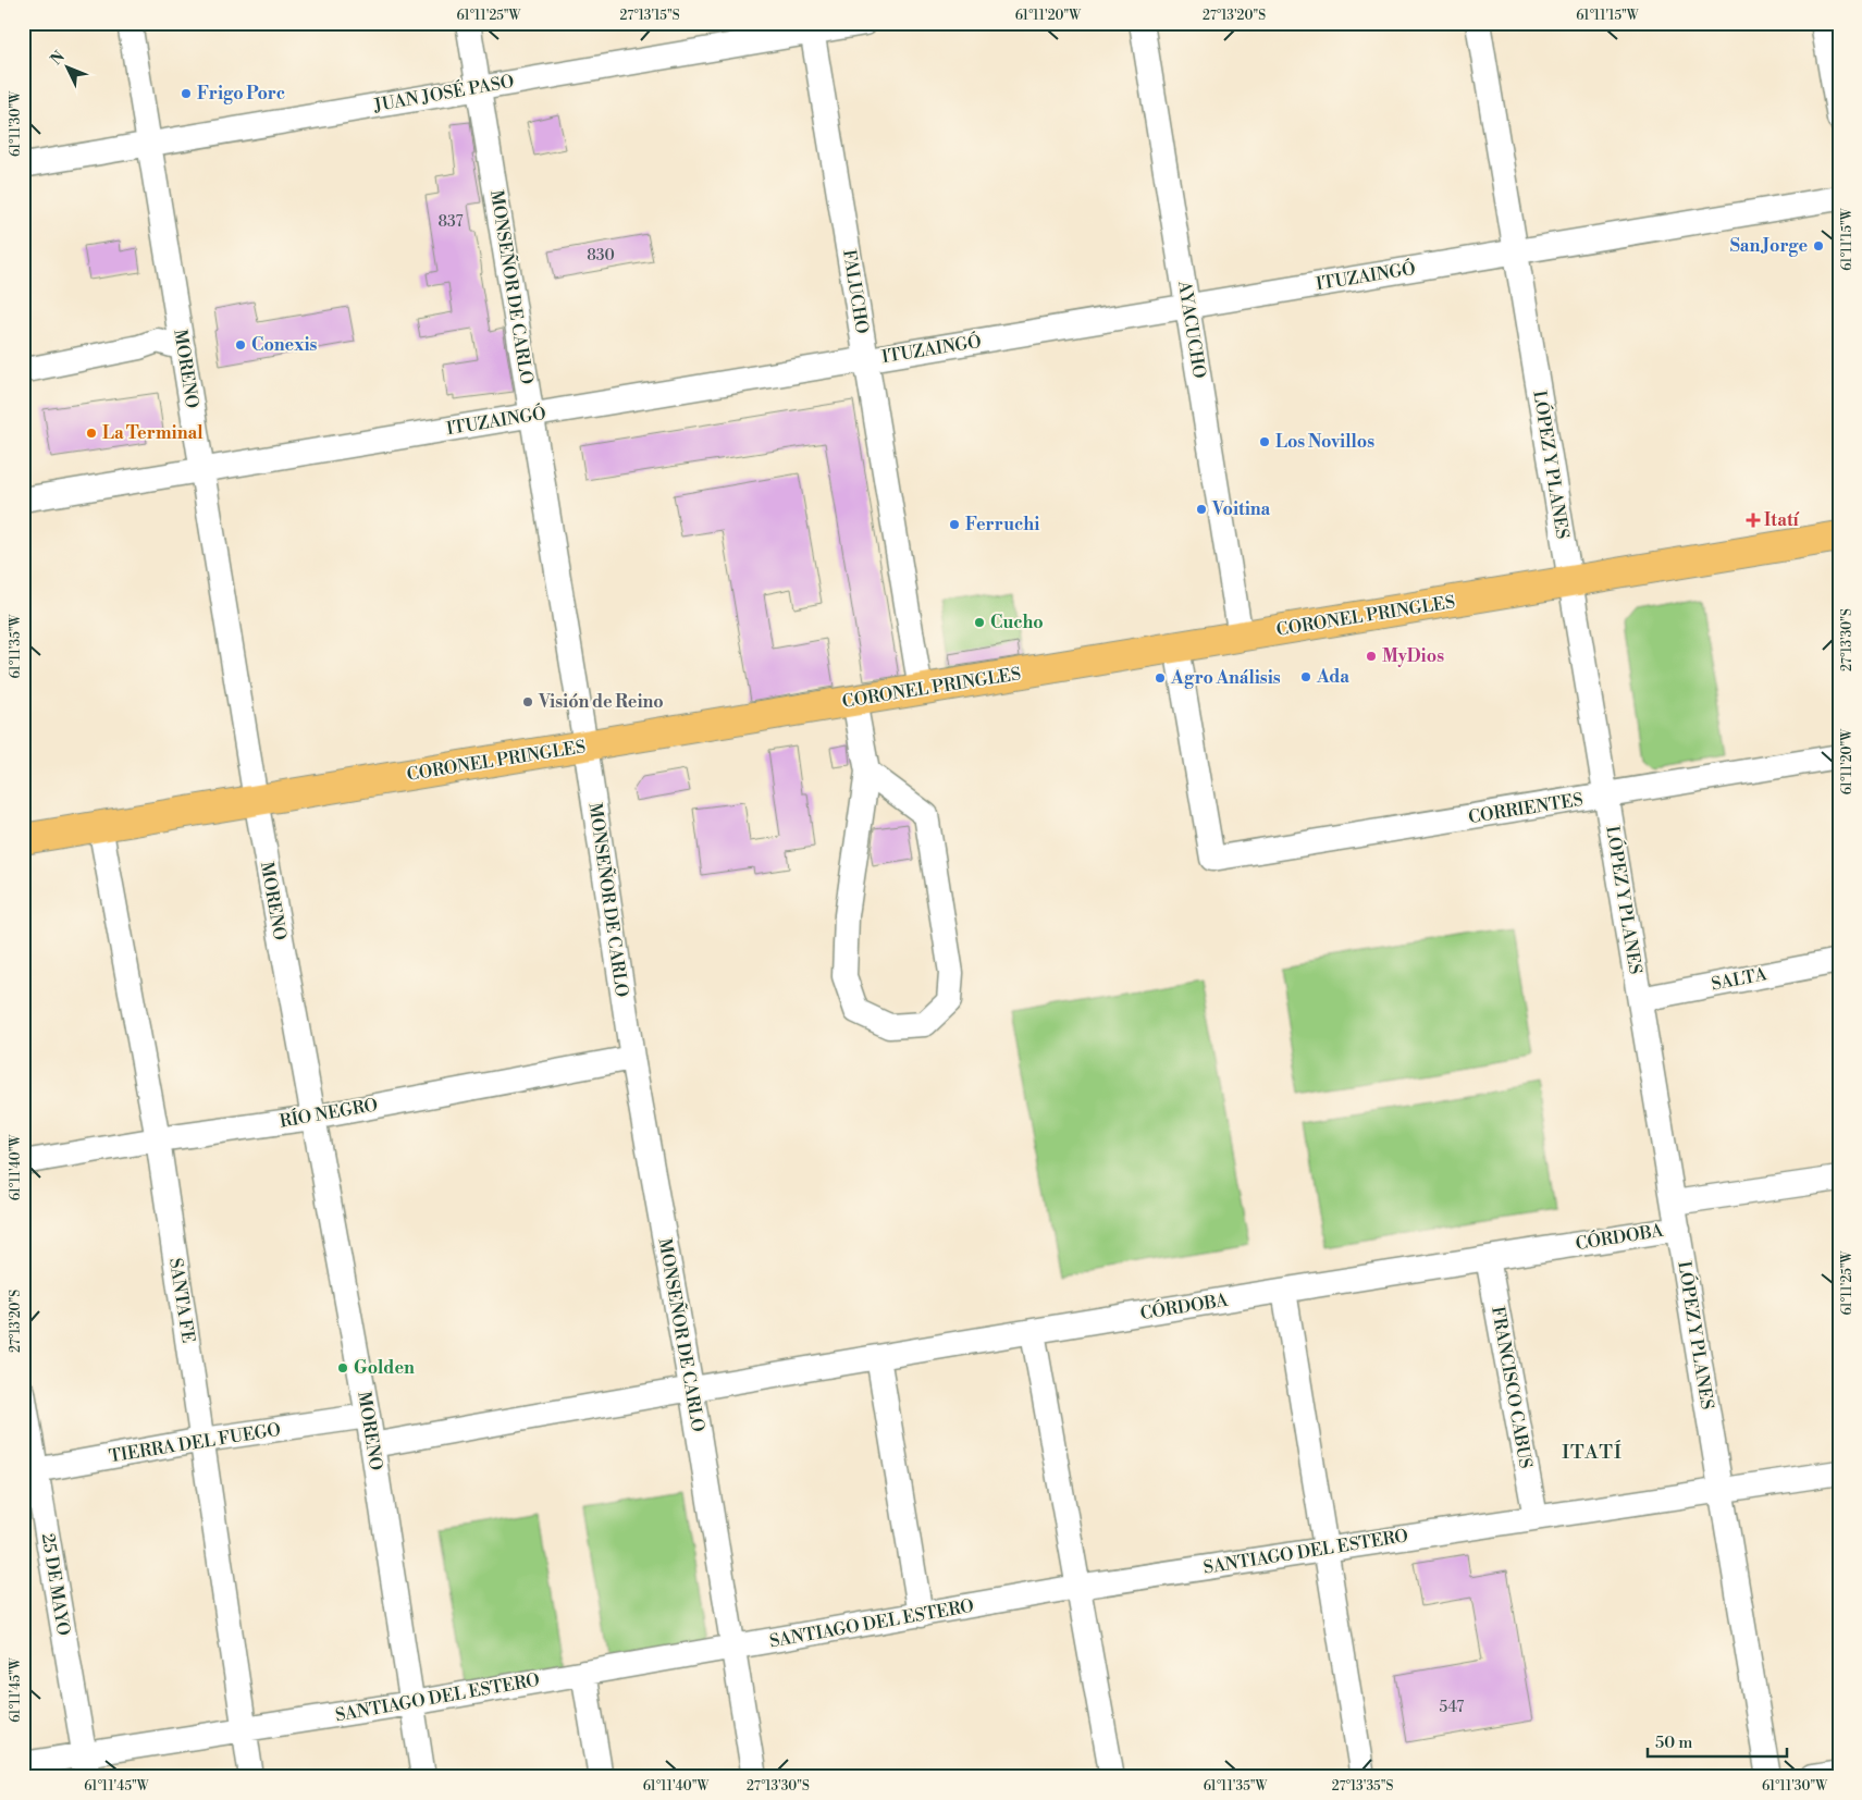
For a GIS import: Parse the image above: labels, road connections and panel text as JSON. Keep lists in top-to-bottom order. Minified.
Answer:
{"streets":{"main road":["CORONEL PRINGLES"],"street":["JUAN JOSÉ PASO","ITUZAINGÓ","MONSEÑOR DE CARLO","FALUCHO","AYACUCHO","MORENO","LÓPEZ Y PLANES","CORRIENTES","SALTA","RÍO NEGRO","CÓRDOBA","SANTA FE","FRANCISCO CABUS","TIERRA DEL FUEGO","SANTIAGO DEL ESTERO","25 DE MAYO"]},"crossings":[["JUAN JOSÉ PASO","MONSEÑOR DE CARLO"],["JUAN JOSÉ PASO","FALUCHO"],["JUAN JOSÉ PASO","MORENO"],["ITUZAINGÓ","MONSEÑOR DE CARLO"],["ITUZAINGÓ","FALUCHO"],["ITUZAINGÓ","AYACUCHO"],["ITUZAINGÓ","MORENO"],["ITUZAINGÓ","LÓPEZ Y PLANES"],["MONSEÑOR DE CARLO","CORONEL PRINGLES"],["MONSEÑOR DE CARLO","RÍO NEGRO"],["MONSEÑOR DE CARLO","CÓRDOBA"],["MONSEÑOR DE CARLO","SANTIAGO DEL ESTERO"],["FALUCHO","CORONEL PRINGLES"],["AYACUCHO","CORONEL PRINGLES"],["MORENO","CORONEL PRINGLES"],["MORENO","RÍO NEGRO"],["MORENO","TIERRA DEL FUEGO"],["MORENO","SANTIAGO DEL ESTERO"],["LÓPEZ Y PLANES","CORONEL PRINGLES"],["LÓPEZ Y PLANES","CORRIENTES"],["LÓPEZ Y PLANES","SALTA"],["LÓPEZ Y PLANES","CÓRDOBA"],["LÓPEZ Y PLANES","SANTIAGO DEL ESTERO"],["CORONEL PRINGLES","CORRIENTES"],["CORONEL PRINGLES","SANTA FE"],["RÍO NEGRO","SANTA FE"],["CÓRDOBA","FRANCISCO CABUS"],["SANTA FE","TIERRA DEL FUEGO"],["SANTA FE","SANTIAGO DEL ESTERO"],["FRANCISCO CABUS","SANTIAGO DEL ESTERO"],["TIERRA DEL FUEGO","25 DE MAYO"],["SANTIAGO DEL ESTERO","25 DE MAYO"]],"districts":["ITATÍ"],"places":{"other":["Frigo Porc","San Jorge","Conexis","La Terminal","Los Novillos","Voitina","Ferruchi","Cucho","MyDios","Ada","Agro Análisis","Visión de Reino","Golden"],"health":["Itatí"]},"house_numbers":["837","830","547"],"scale_bar":"50 m","north":"top left","coordinates":["61°11'25\"W","27°13'15\"S","61°11'20\"W","27°13'20\"S","61°11'15\"W","61°11'30\"W","27°13'30\"S","61°11'35\"W","61°11'40\"W","61°11'45\"W","27°13'35\"S"]}
